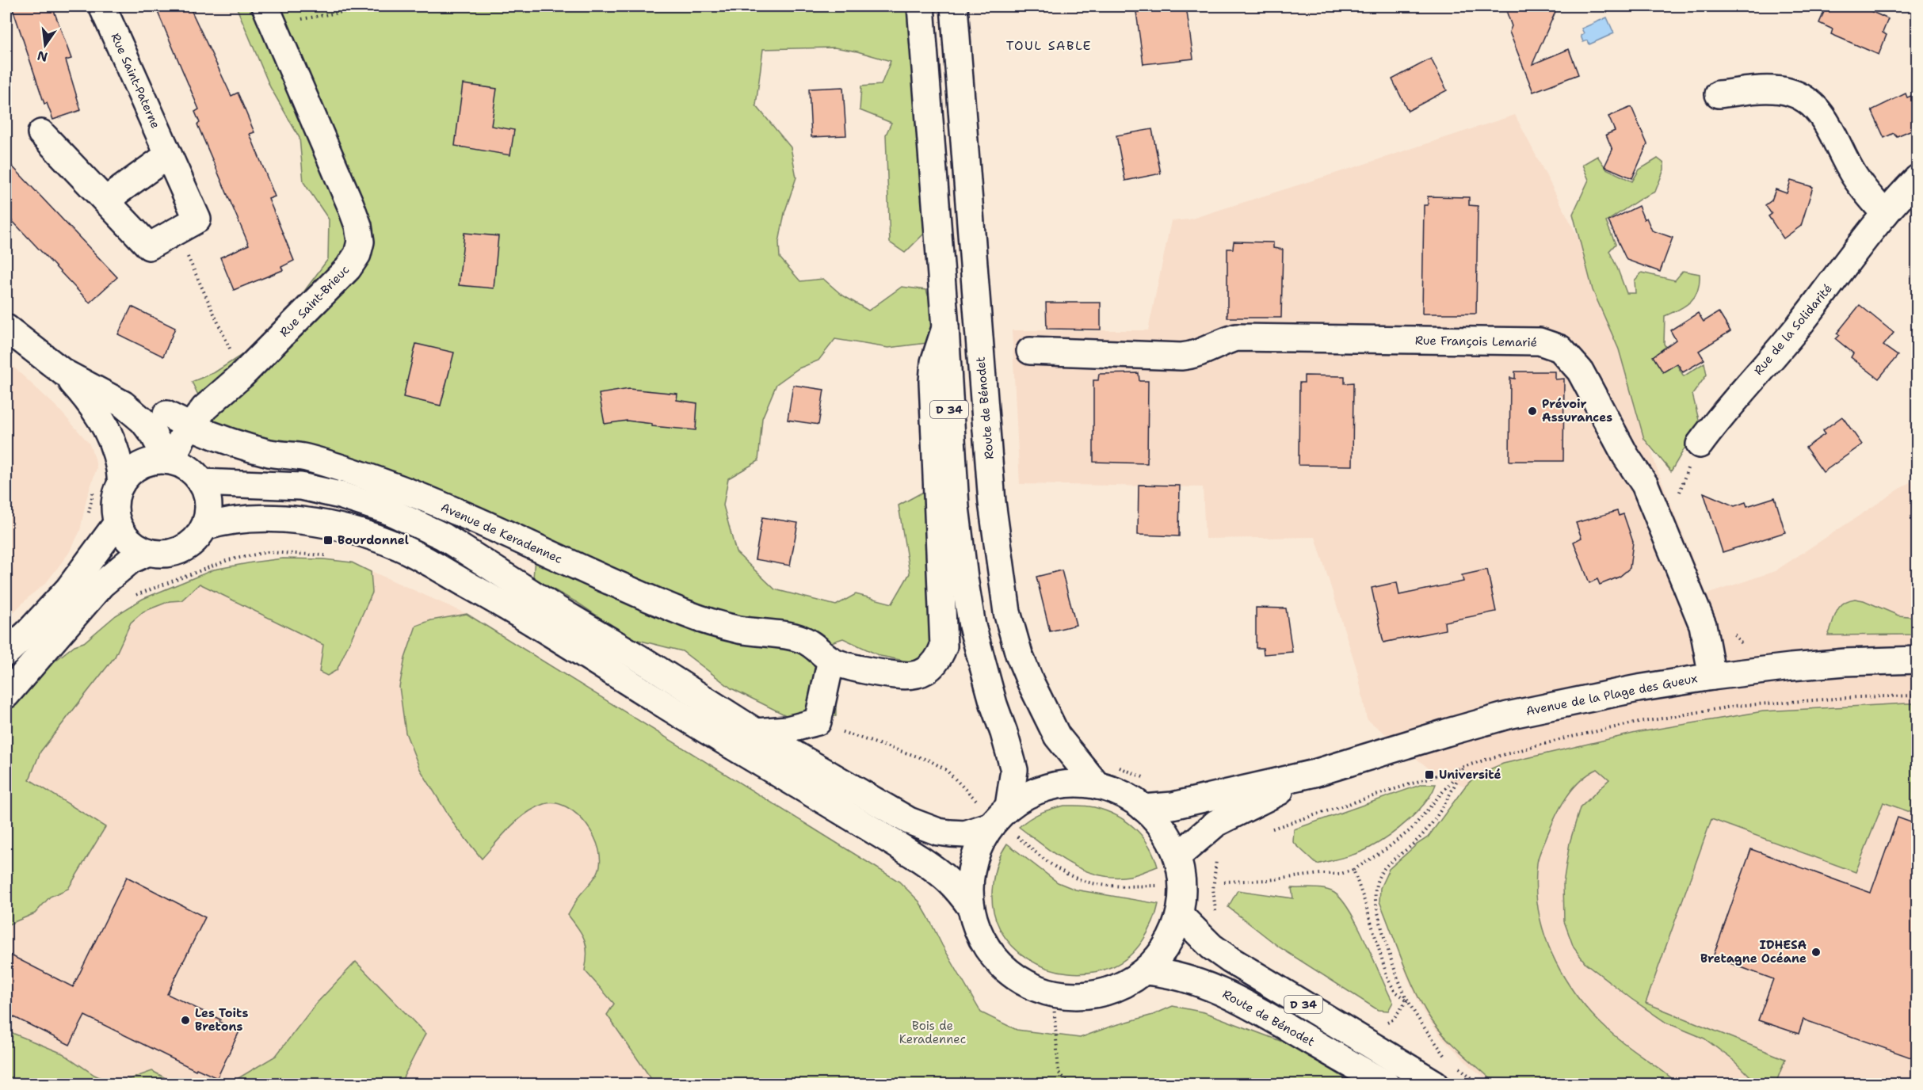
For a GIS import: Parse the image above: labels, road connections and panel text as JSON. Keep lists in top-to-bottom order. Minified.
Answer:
{"streets":{"street":["Rue Saint-Paterne","Rue Saint-Brieuc","Rue de la Solidarité","Rue François Lemarié","Route de Bénodet","D 34","Avenue de Keradennec","Avenue de la Plage des Gueux"]},"crossings":[["Rue Saint-Brieuc","Avenue de Keradennec"],["Rue François Lemarié","Avenue de la Plage des Gueux"],["D 34","Avenue de Keradennec"]],"districts":["TOUL SABLE"],"parks":["Bois de Keradennec"],"places":{"other":["Prévoir Assurances","IDHESA Bretagne Océane","Les Toits Bretons"],"transit":["Bourdonnel","Université"]},"north":"bottom"}
